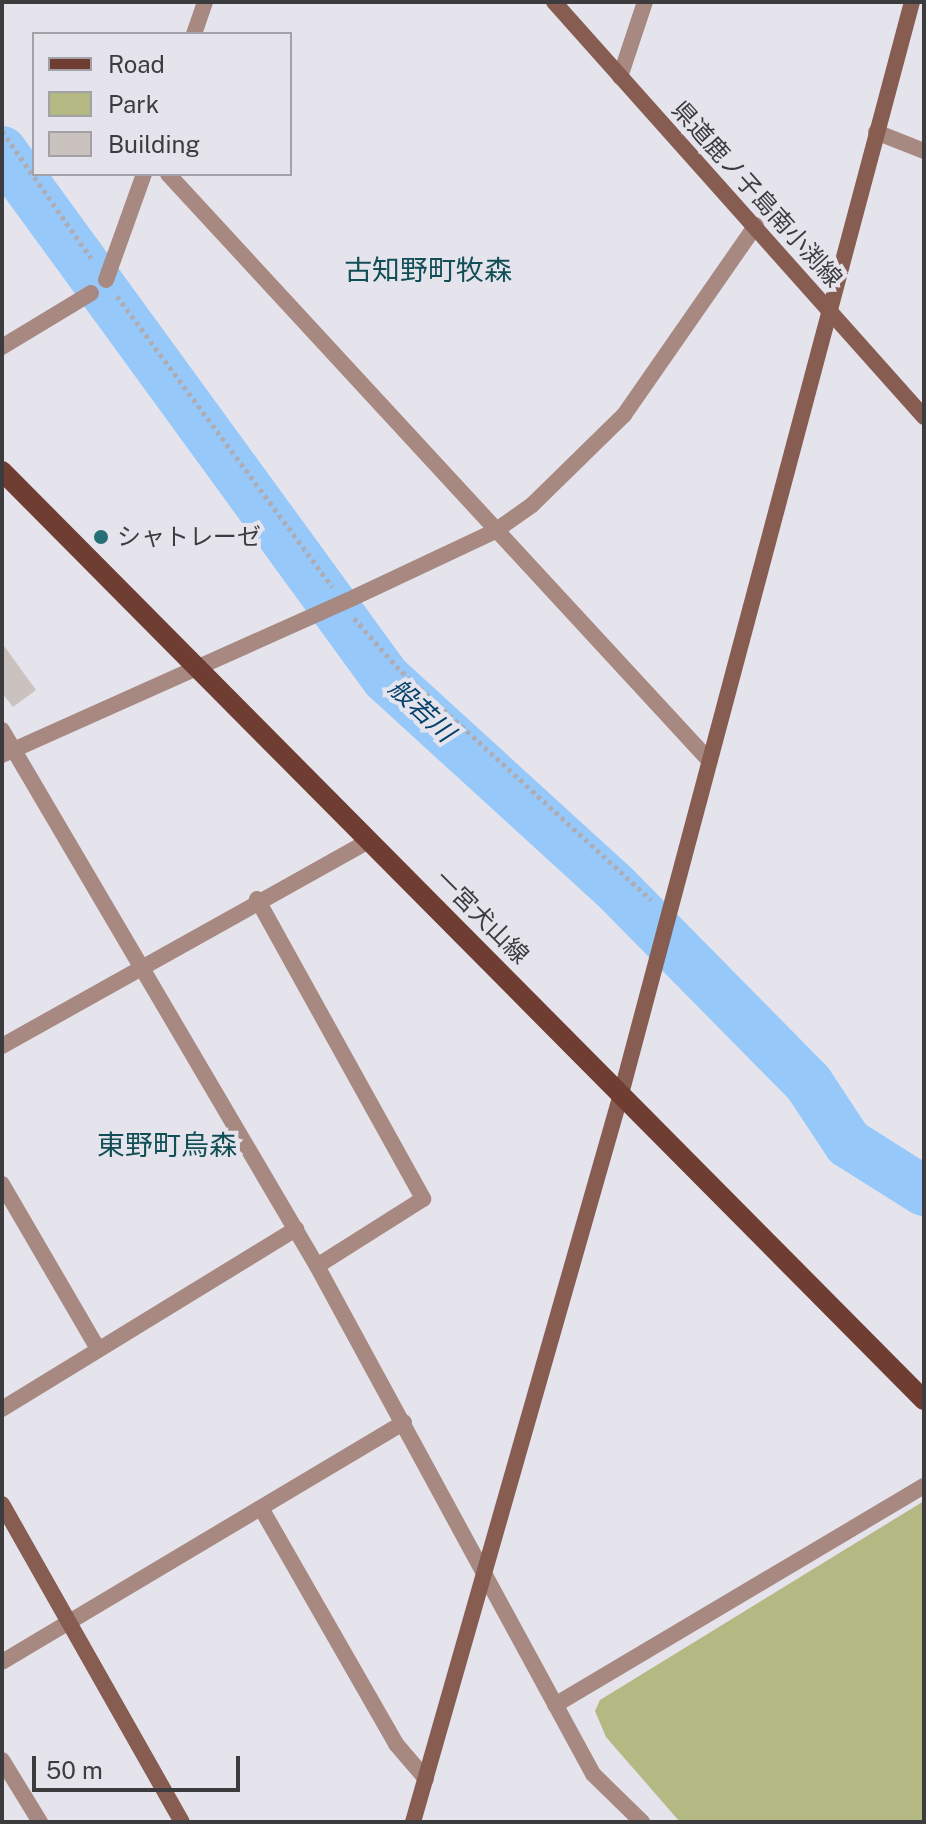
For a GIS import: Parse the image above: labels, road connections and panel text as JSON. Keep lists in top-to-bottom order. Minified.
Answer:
{"streets":{"main road":["一宮犬山線"],"street":["県道鹿ノ子島南小渕線"]},"districts":["古知野町牧森","東野町烏森"],"water":["般若川"],"places":["シャトレーゼ"],"legend":["Road","Park","Building"],"scale_bar":"50 m"}
